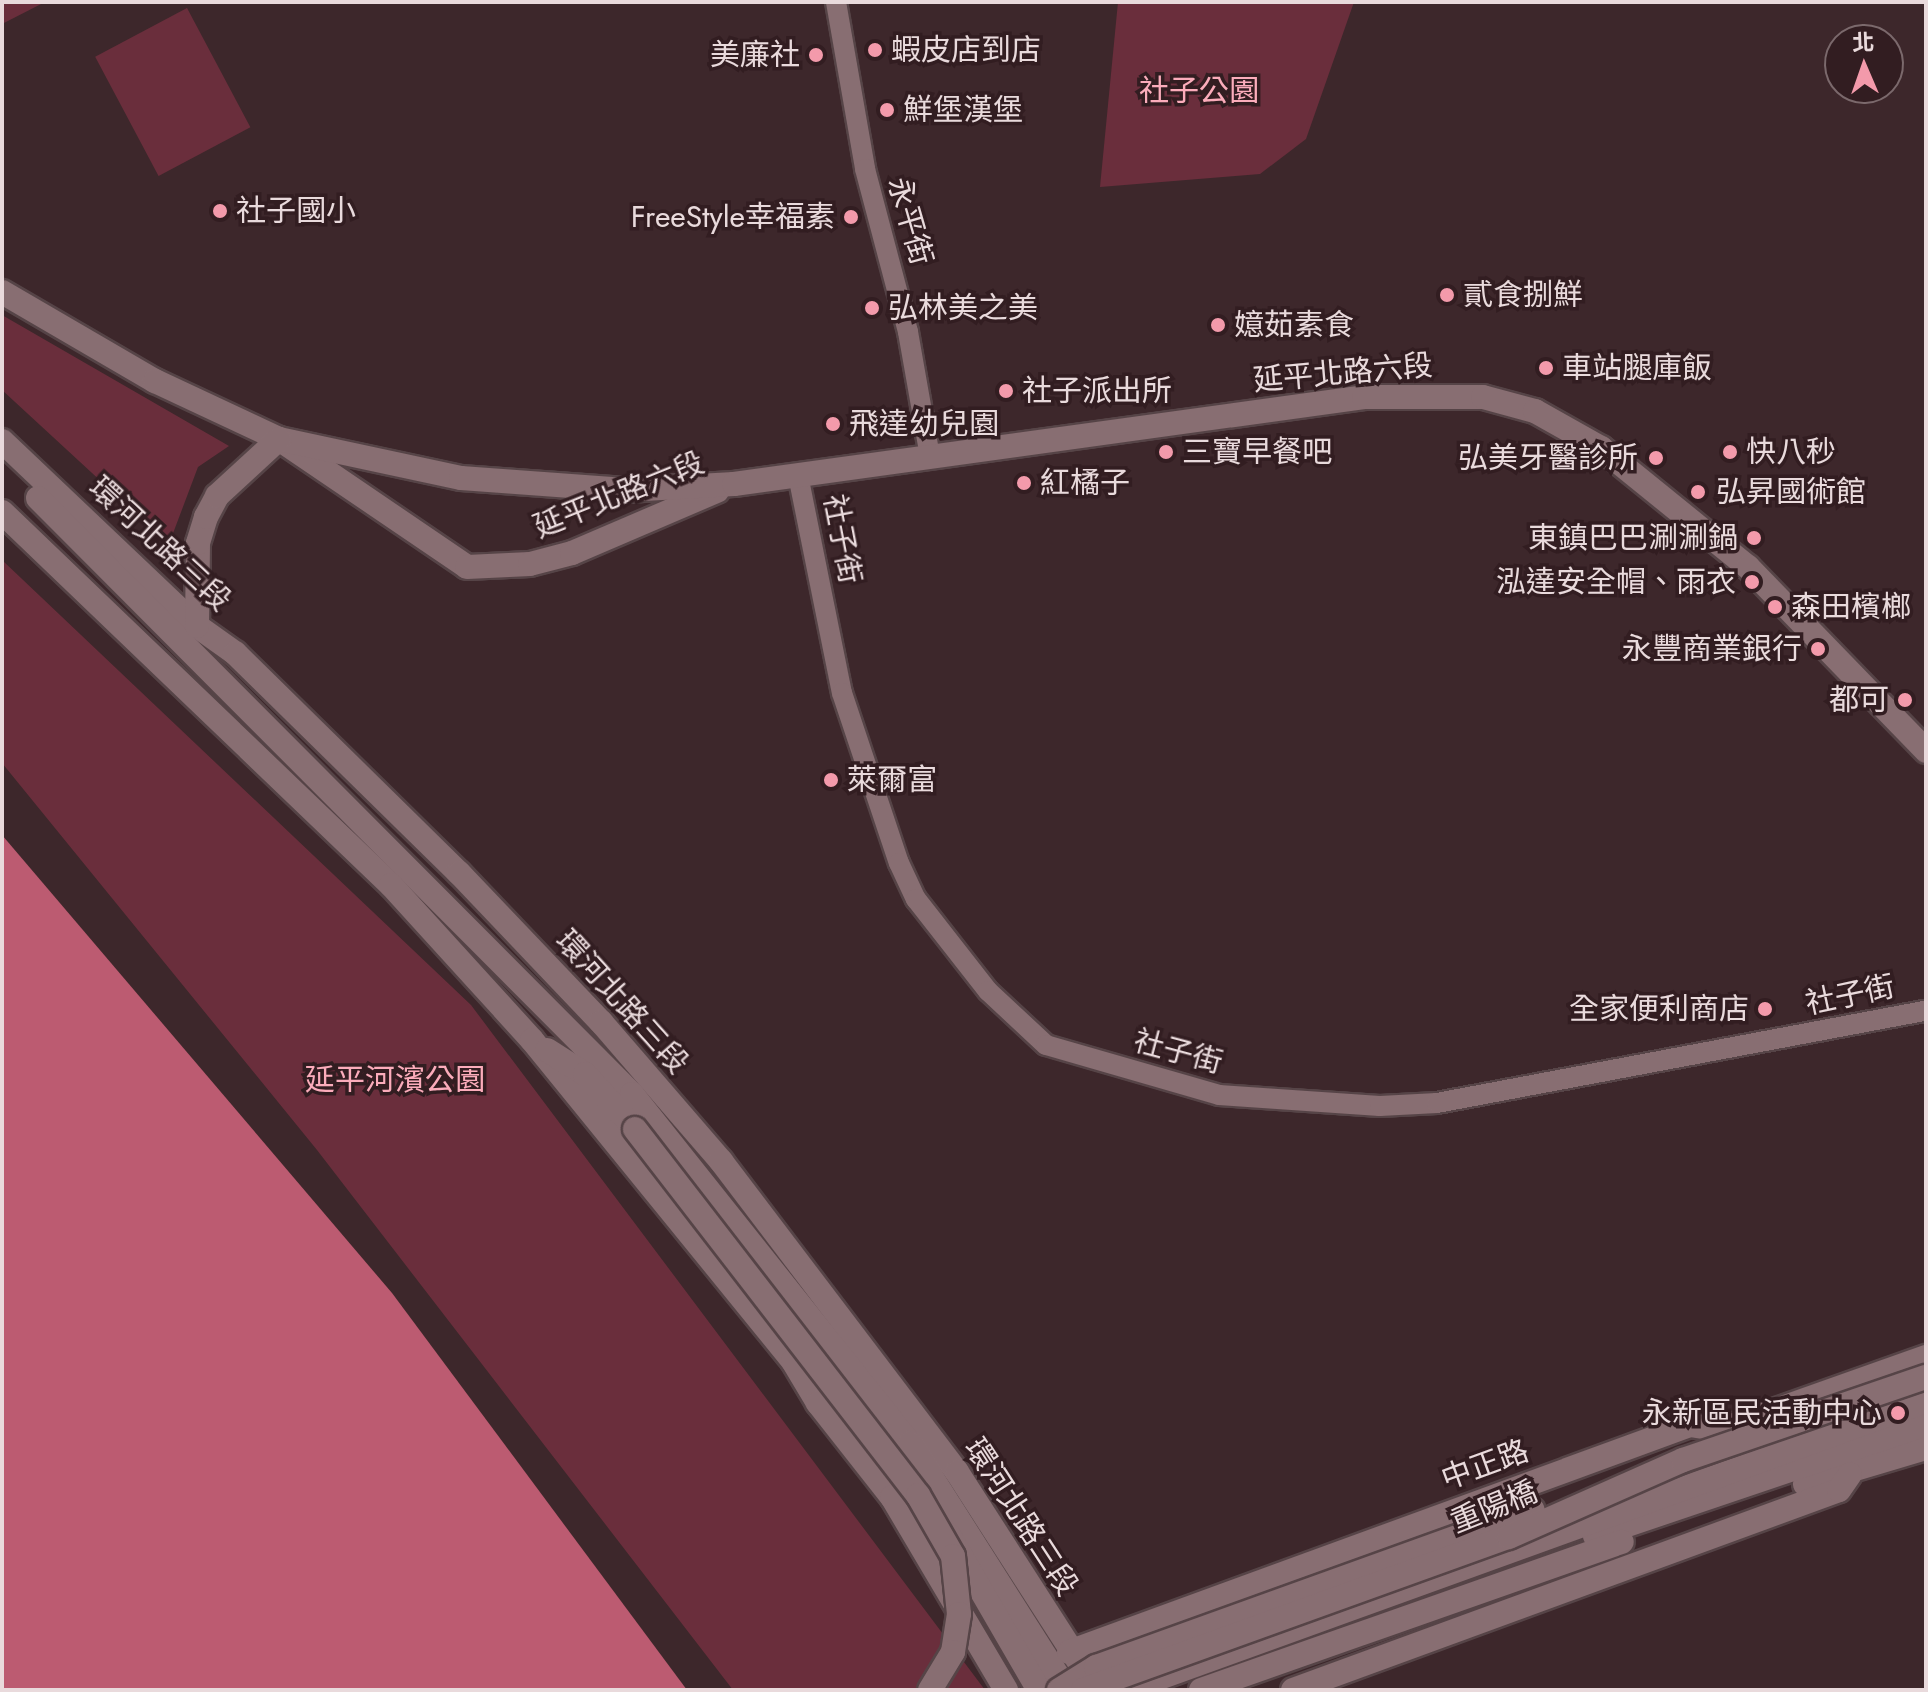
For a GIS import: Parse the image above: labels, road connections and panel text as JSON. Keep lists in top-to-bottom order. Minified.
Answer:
{"streets":{"main road":["延平北路六段","環河北路三段","中正路","重陽橋"],"street":["永平街","社子街"]},"crossings":[["永平街","延平北路六段"],["延平北路六段","社子街"],["環河北路三段","中正路"]],"parks":["社子公園","延平河濱公園"],"places":["蝦皮店到店","美廉社","鮮堡漢堡","社子國小","FreeStyle幸福素","貳食捌鮮","弘林美之美","嬑茹素食","車站腿庫飯","社子派出所","飛達幼兒園","三寶早餐吧","快八秒","弘美牙醫診所","紅橘子","弘昇國術館","東鎮巴巴涮涮鍋","泓達安全帽、雨衣","森田檳榔","永豐商業銀行","都可","萊爾富","全家便利商店","永新區民活動中心"],"north":"top"}
